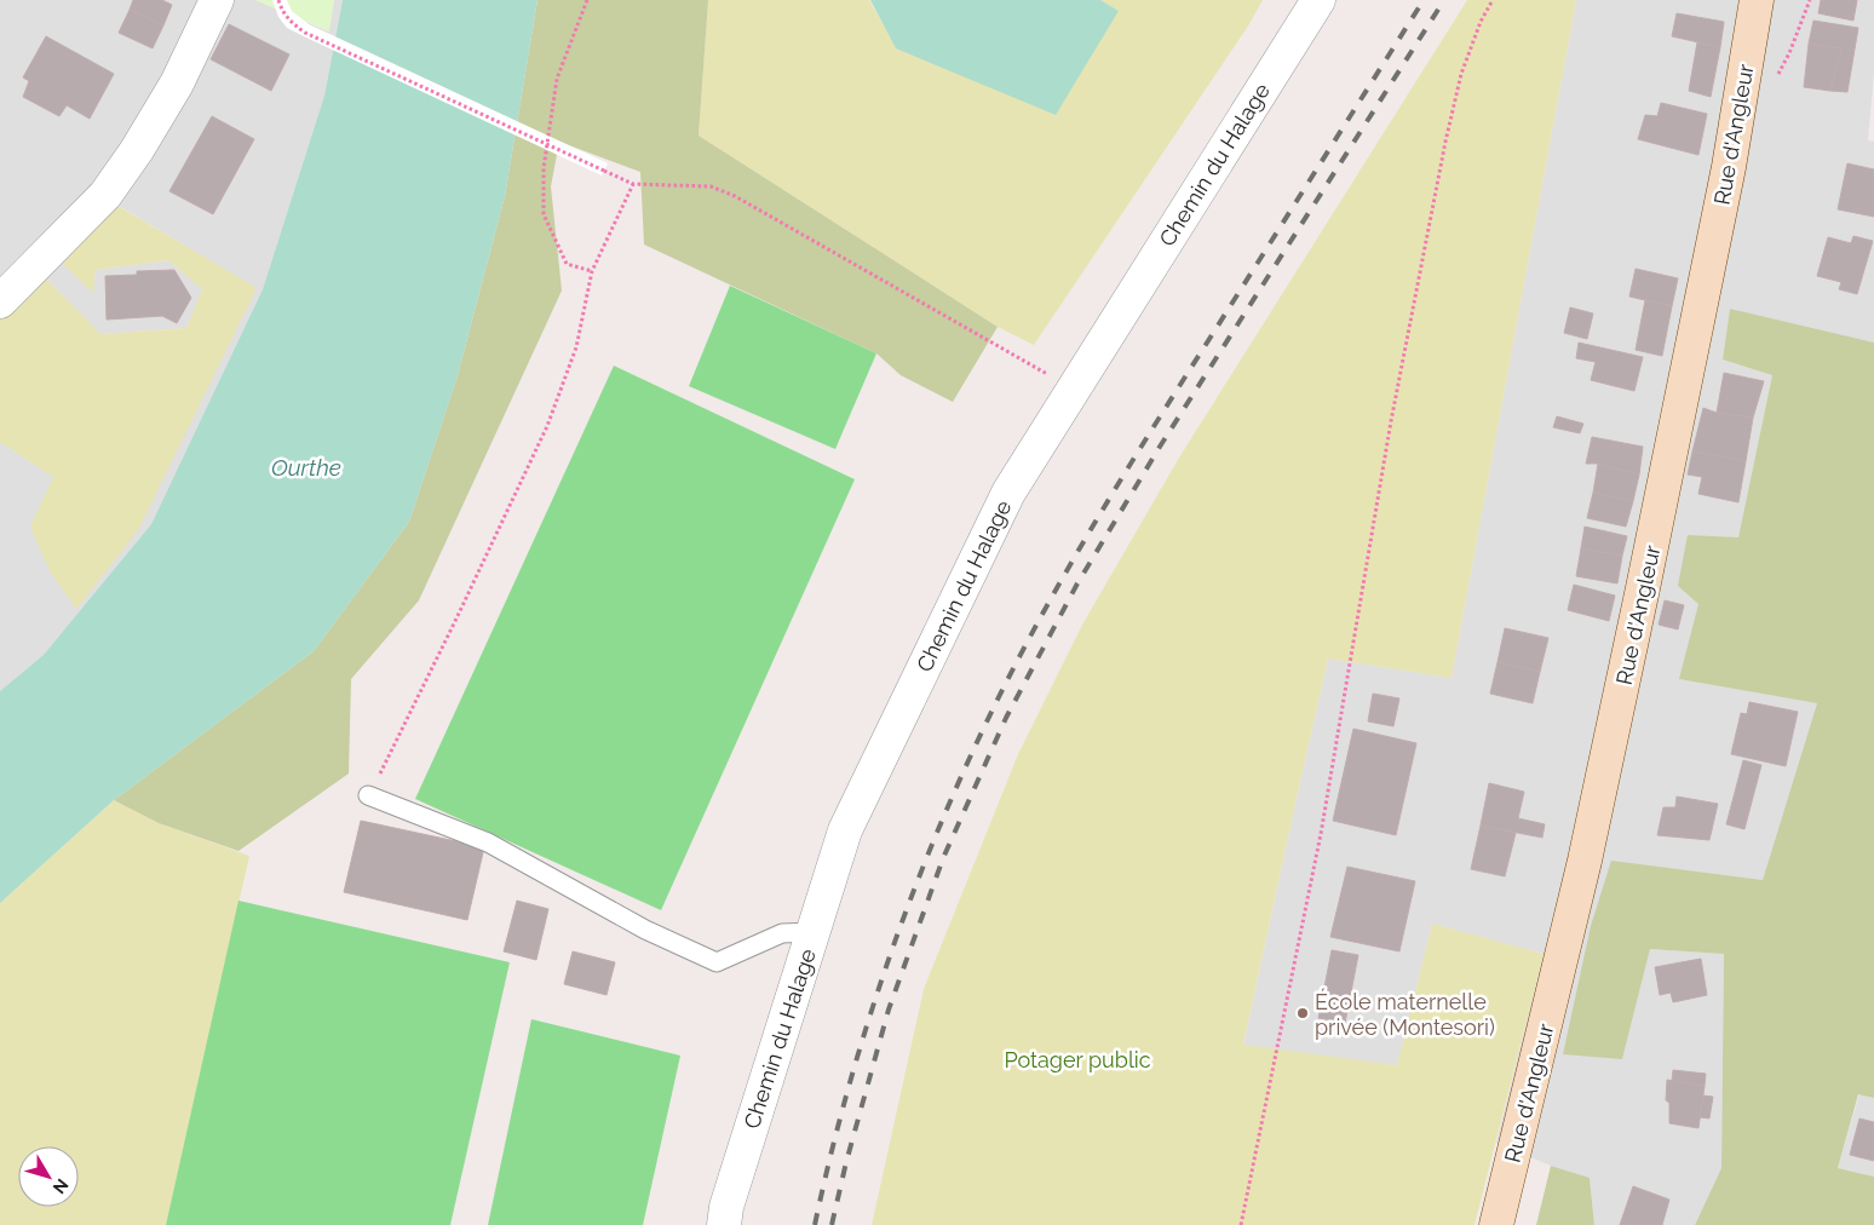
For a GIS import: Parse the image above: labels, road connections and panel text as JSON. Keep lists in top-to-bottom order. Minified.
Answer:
{"streets":{"main road":["Rue d'Angleur"],"street":["Chemin du Halage"]},"water":["Ourthe"],"parks":["Potager public"],"places":["École maternelle privée (Montesori)"],"north":"bottom right"}
